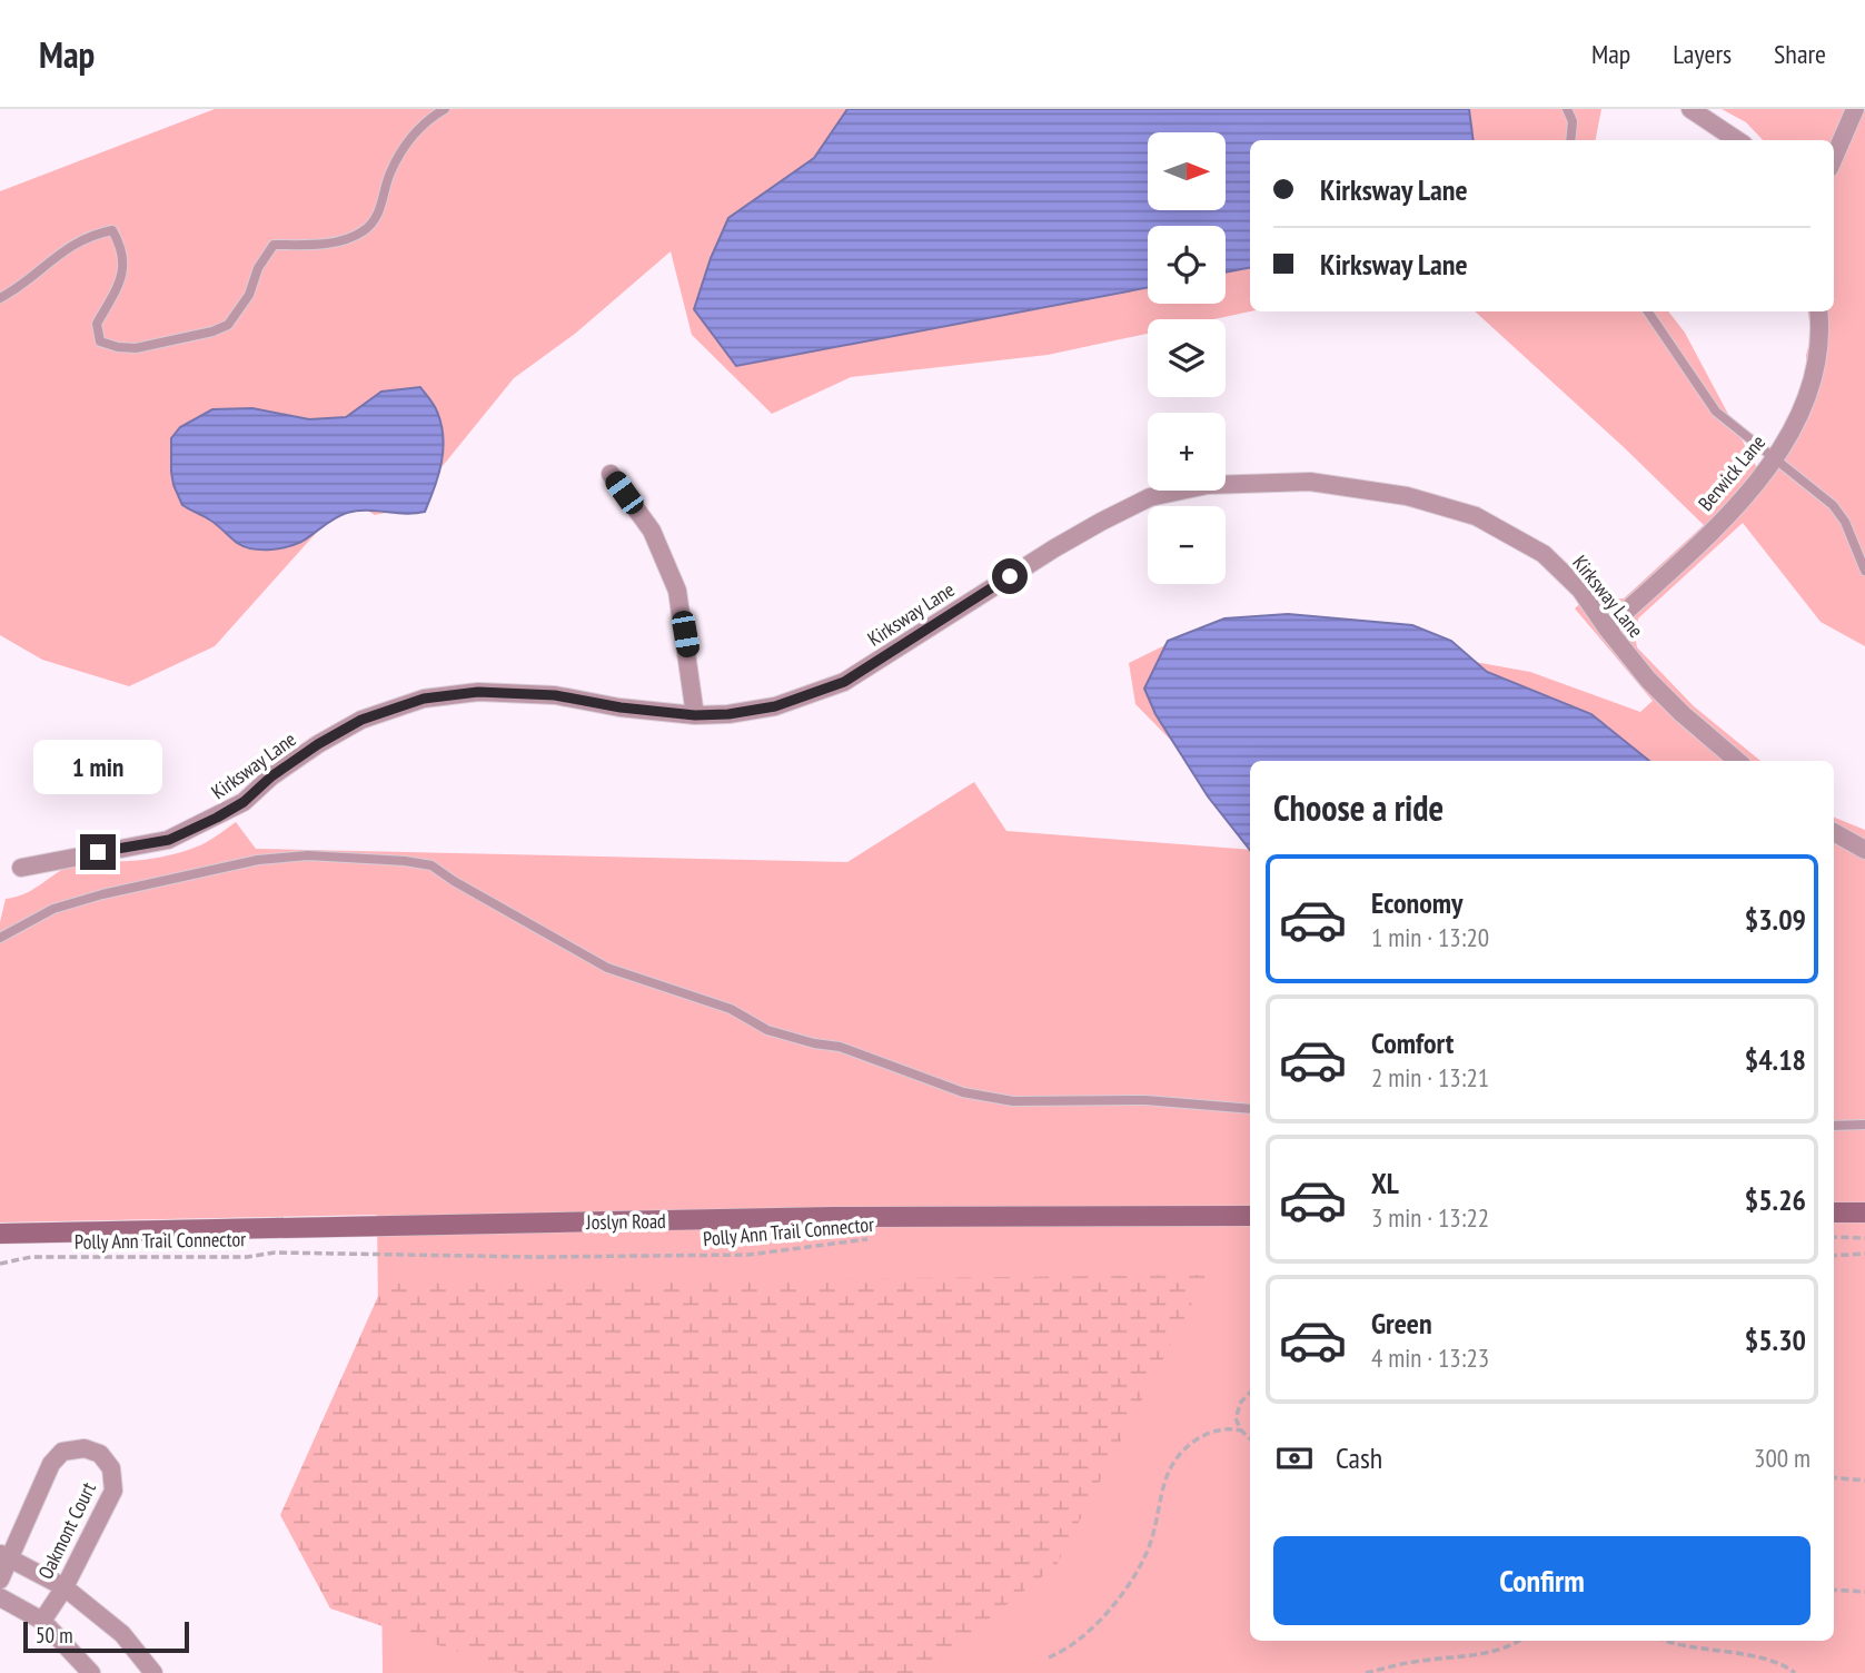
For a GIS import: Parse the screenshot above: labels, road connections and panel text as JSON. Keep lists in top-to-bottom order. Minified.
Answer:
{"streets":{"street":["Berwick Lane","Kirksway Lane","Joslyn Road","Oakmont Court"],"path":["Polly Ann Trail Connector"]},"crossings":[["Berwick Lane","Kirksway Lane"]],"scale_bar":"50 m","north":"right","page":{"header":"Map","nav":["Map","Layers","Share"],"map_buttons":["+","−"],"banner":["Kirksway Lane","Kirksway Lane"],"bubble":"1 min","heading":"Choose a ride","list":[{"name":"Economy","note":"1 min · 13:20","value":"$3.09"},{"name":"Comfort","note":"2 min · 13:21","value":"$4.18"},{"name":"XL","note":"3 min · 13:22","value":"$5.26"},{"name":"Green","note":"4 min · 13:23","value":"$5.30"}],"pay":["Cash","300 m"],"buttons":"Confirm","scale":"50 m"}}
